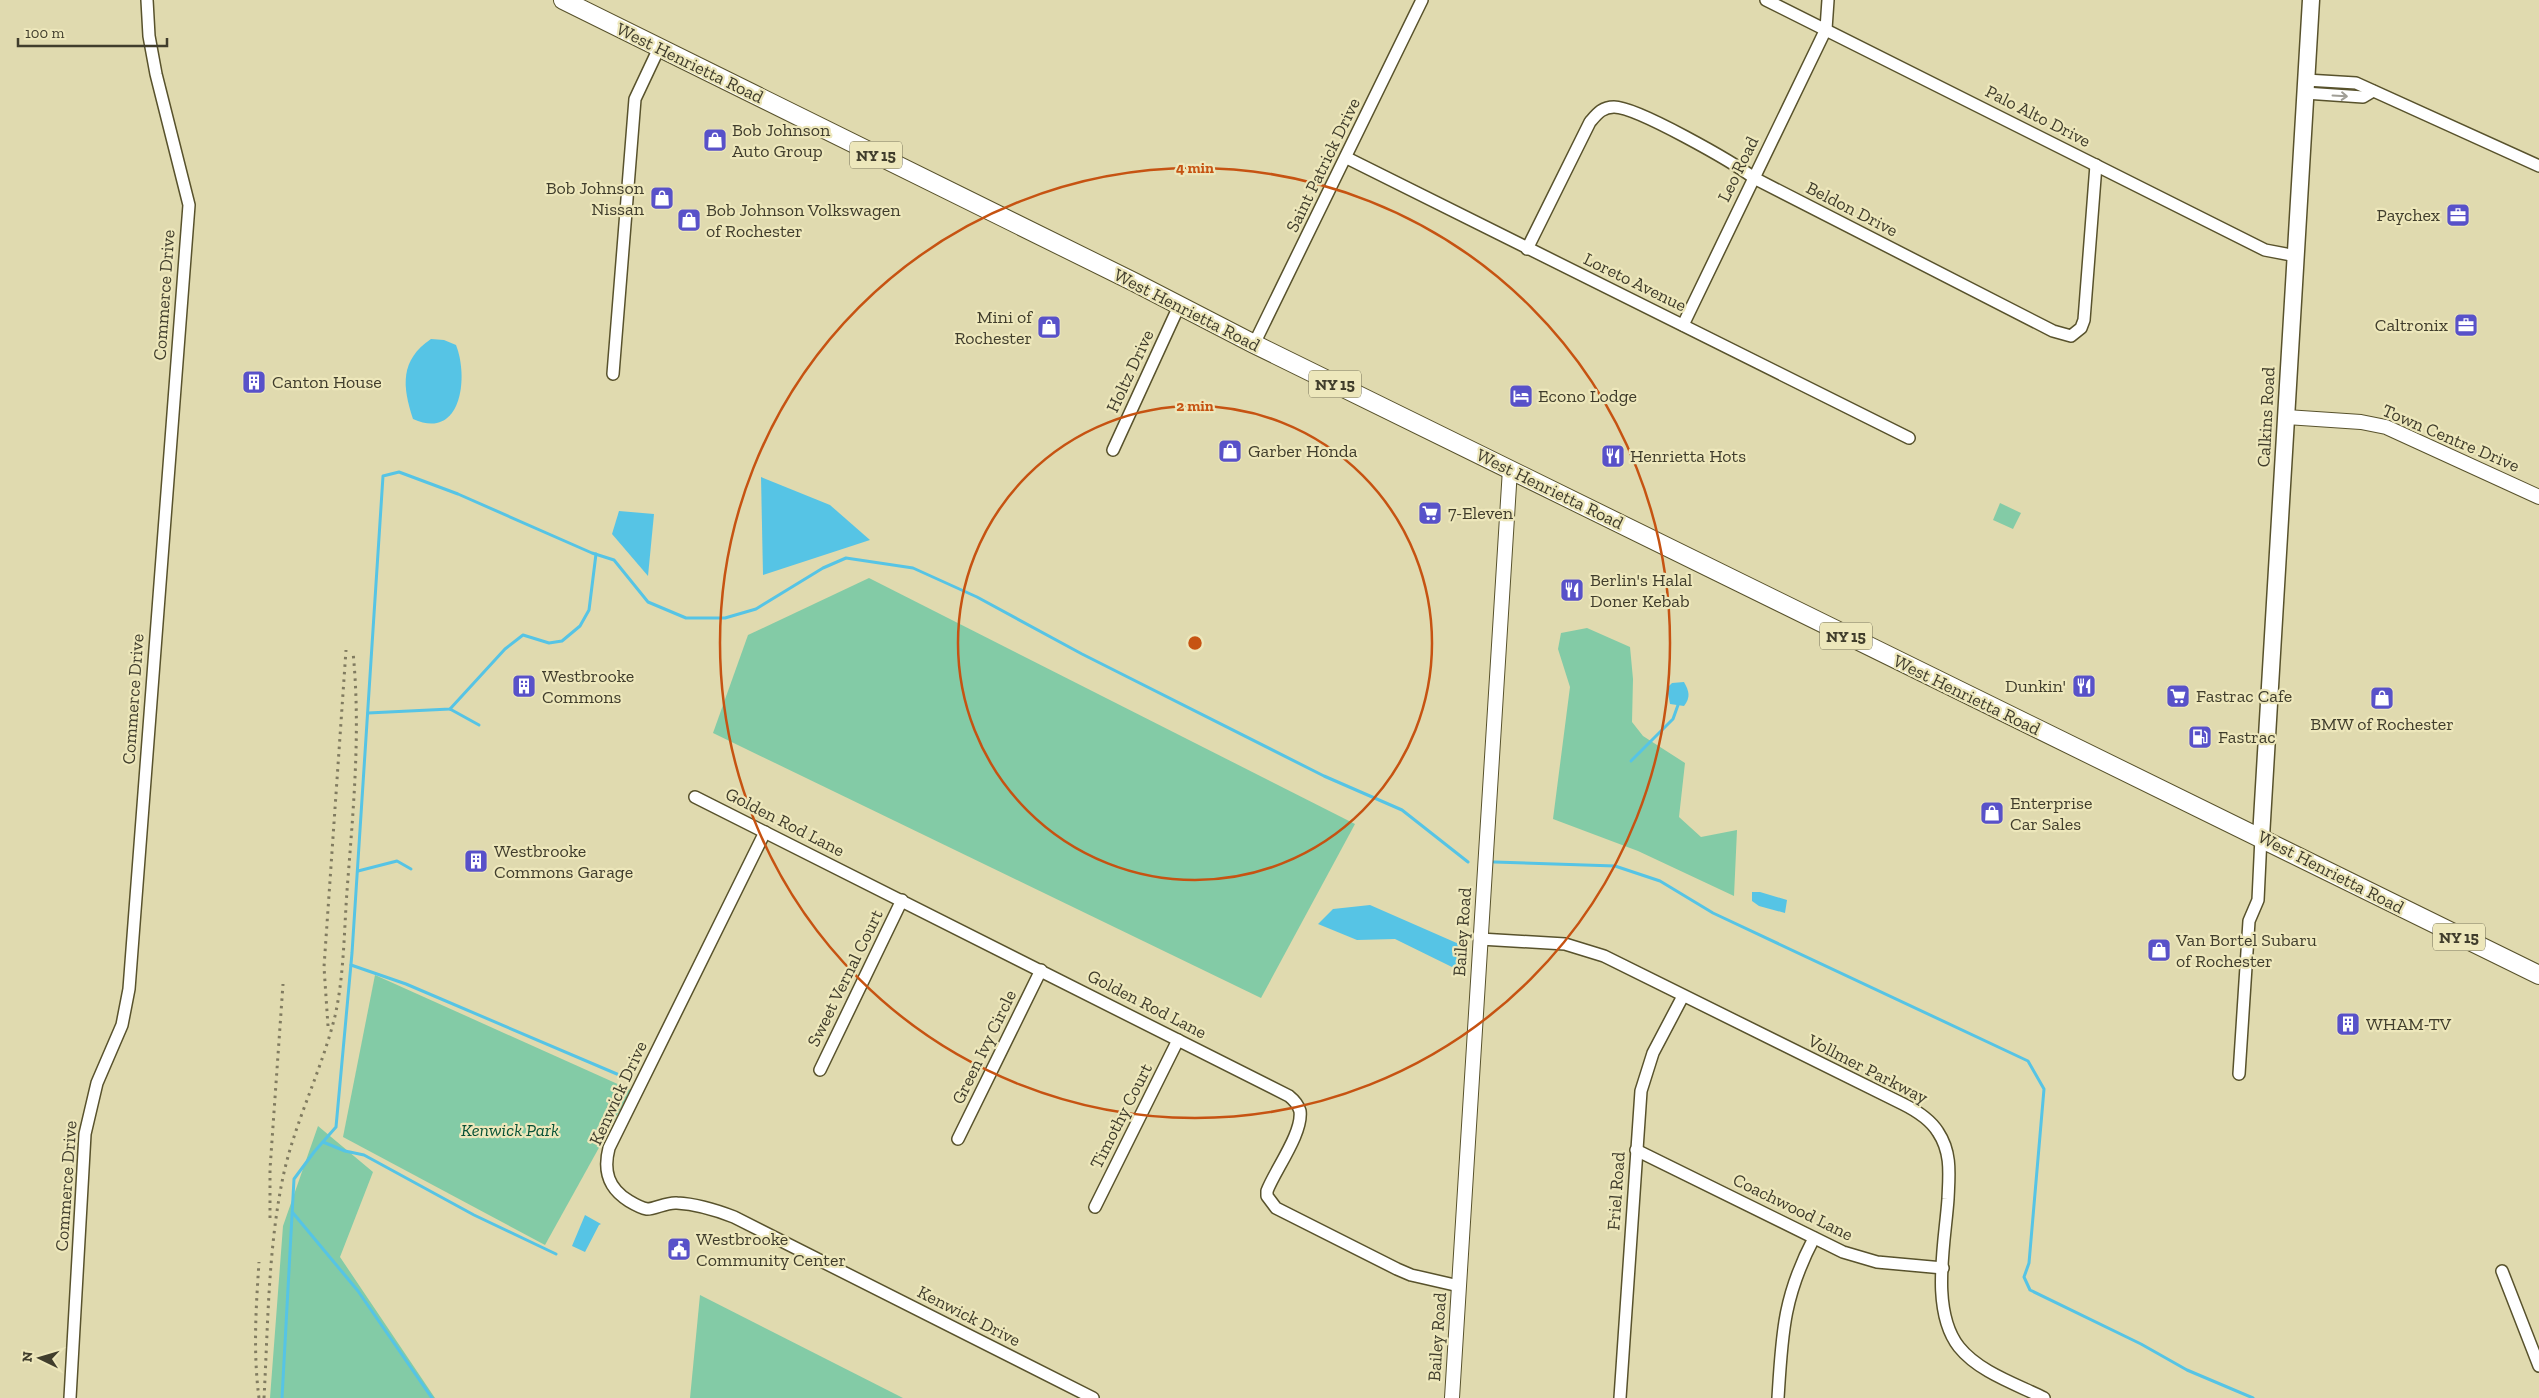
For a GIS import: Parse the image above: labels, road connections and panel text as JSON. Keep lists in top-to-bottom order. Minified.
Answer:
{"streets":{"main road":["West Henrietta Road","NY 15","Calkins Road"],"street":["Palo Alto Drive","Saint Patrick Drive","Leo Road","Beldon Drive","Loreto Avenue","Commerce Drive","Holtz Drive","Town Centre Drive","Golden Rod Lane","Bailey Road","Sweet Vernal Court","Green Ivy Circle","Vollmer Parkway","Kenwick Drive","Timothy Court","Friel Road","Coachwood Lane"]},"crossings":[["West Henrietta Road","Saint Patrick Drive"],["West Henrietta Road","Holtz Drive"],["West Henrietta Road","Calkins Road"],["West Henrietta Road","Bailey Road"],["Palo Alto Drive","Leo Road"],["Palo Alto Drive","Beldon Drive"],["Palo Alto Drive","Calkins Road"],["Saint Patrick Drive","Loreto Avenue"],["Leo Road","Beldon Drive"],["Leo Road","Loreto Avenue"],["Beldon Drive","Loreto Avenue"],["Calkins Road","Town Centre Drive"],["Golden Rod Lane","Bailey Road"],["Golden Rod Lane","Sweet Vernal Court"],["Golden Rod Lane","Green Ivy Circle"],["Golden Rod Lane","Kenwick Drive"],["Golden Rod Lane","Timothy Court"],["Bailey Road","Vollmer Parkway"],["Vollmer Parkway","Friel Road"],["Vollmer Parkway","Coachwood Lane"],["Friel Road","Coachwood Lane"]],"parks":["Kenwick Park"],"places":{"shop":["Bob Johnson Auto Group","Bob Johnson Nissan","Bob Johnson Volkswagen of Rochester","Mini of Rochester","Garber Honda","BMW of Rochester","Enterprise Car Sales","Van Bortel Subaru of Rochester"],"office":["Paychex","Caltronix"],"building":["Canton House","Westbrooke Commons","Westbrooke Commons Garage","WHAM-TV"],"hotel":["Econo Lodge"],"restaurant":["Henrietta Hots","Berlin's Halal Doner Kebab","Dunkin'"],"supermarket":["7-Eleven","Fastrac Cafe"],"fuel station":["Fastrac"],"public building":["Westbrooke Community Center"]},"scale_bar":"100 m","north":"left","rings":["4 min","2 min"]}
